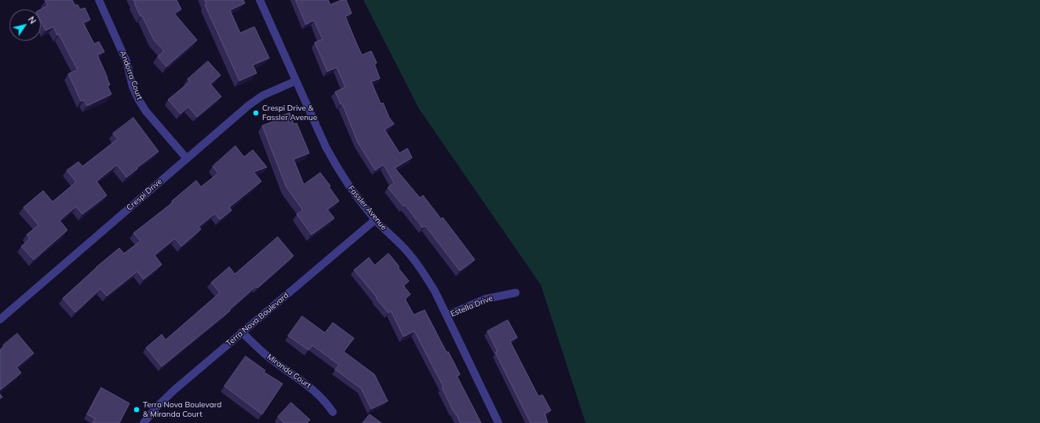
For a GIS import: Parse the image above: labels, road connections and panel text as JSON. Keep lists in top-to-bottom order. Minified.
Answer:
{"streets":{"street":["Andorra Court","Crespi Drive","Fassler Avenue","Estella Drive","Terra Nova Boulevard","Miranda Court"]},"crossings":[["Andorra Court","Crespi Drive"],["Crespi Drive","Fassler Avenue"],["Fassler Avenue","Estella Drive"],["Fassler Avenue","Terra Nova Boulevard"],["Terra Nova Boulevard","Miranda Court"]],"places":["Crespi Drive & Fassler Avenue","Terra Nova Boulevard & Miranda Court"],"north":"top right"}
